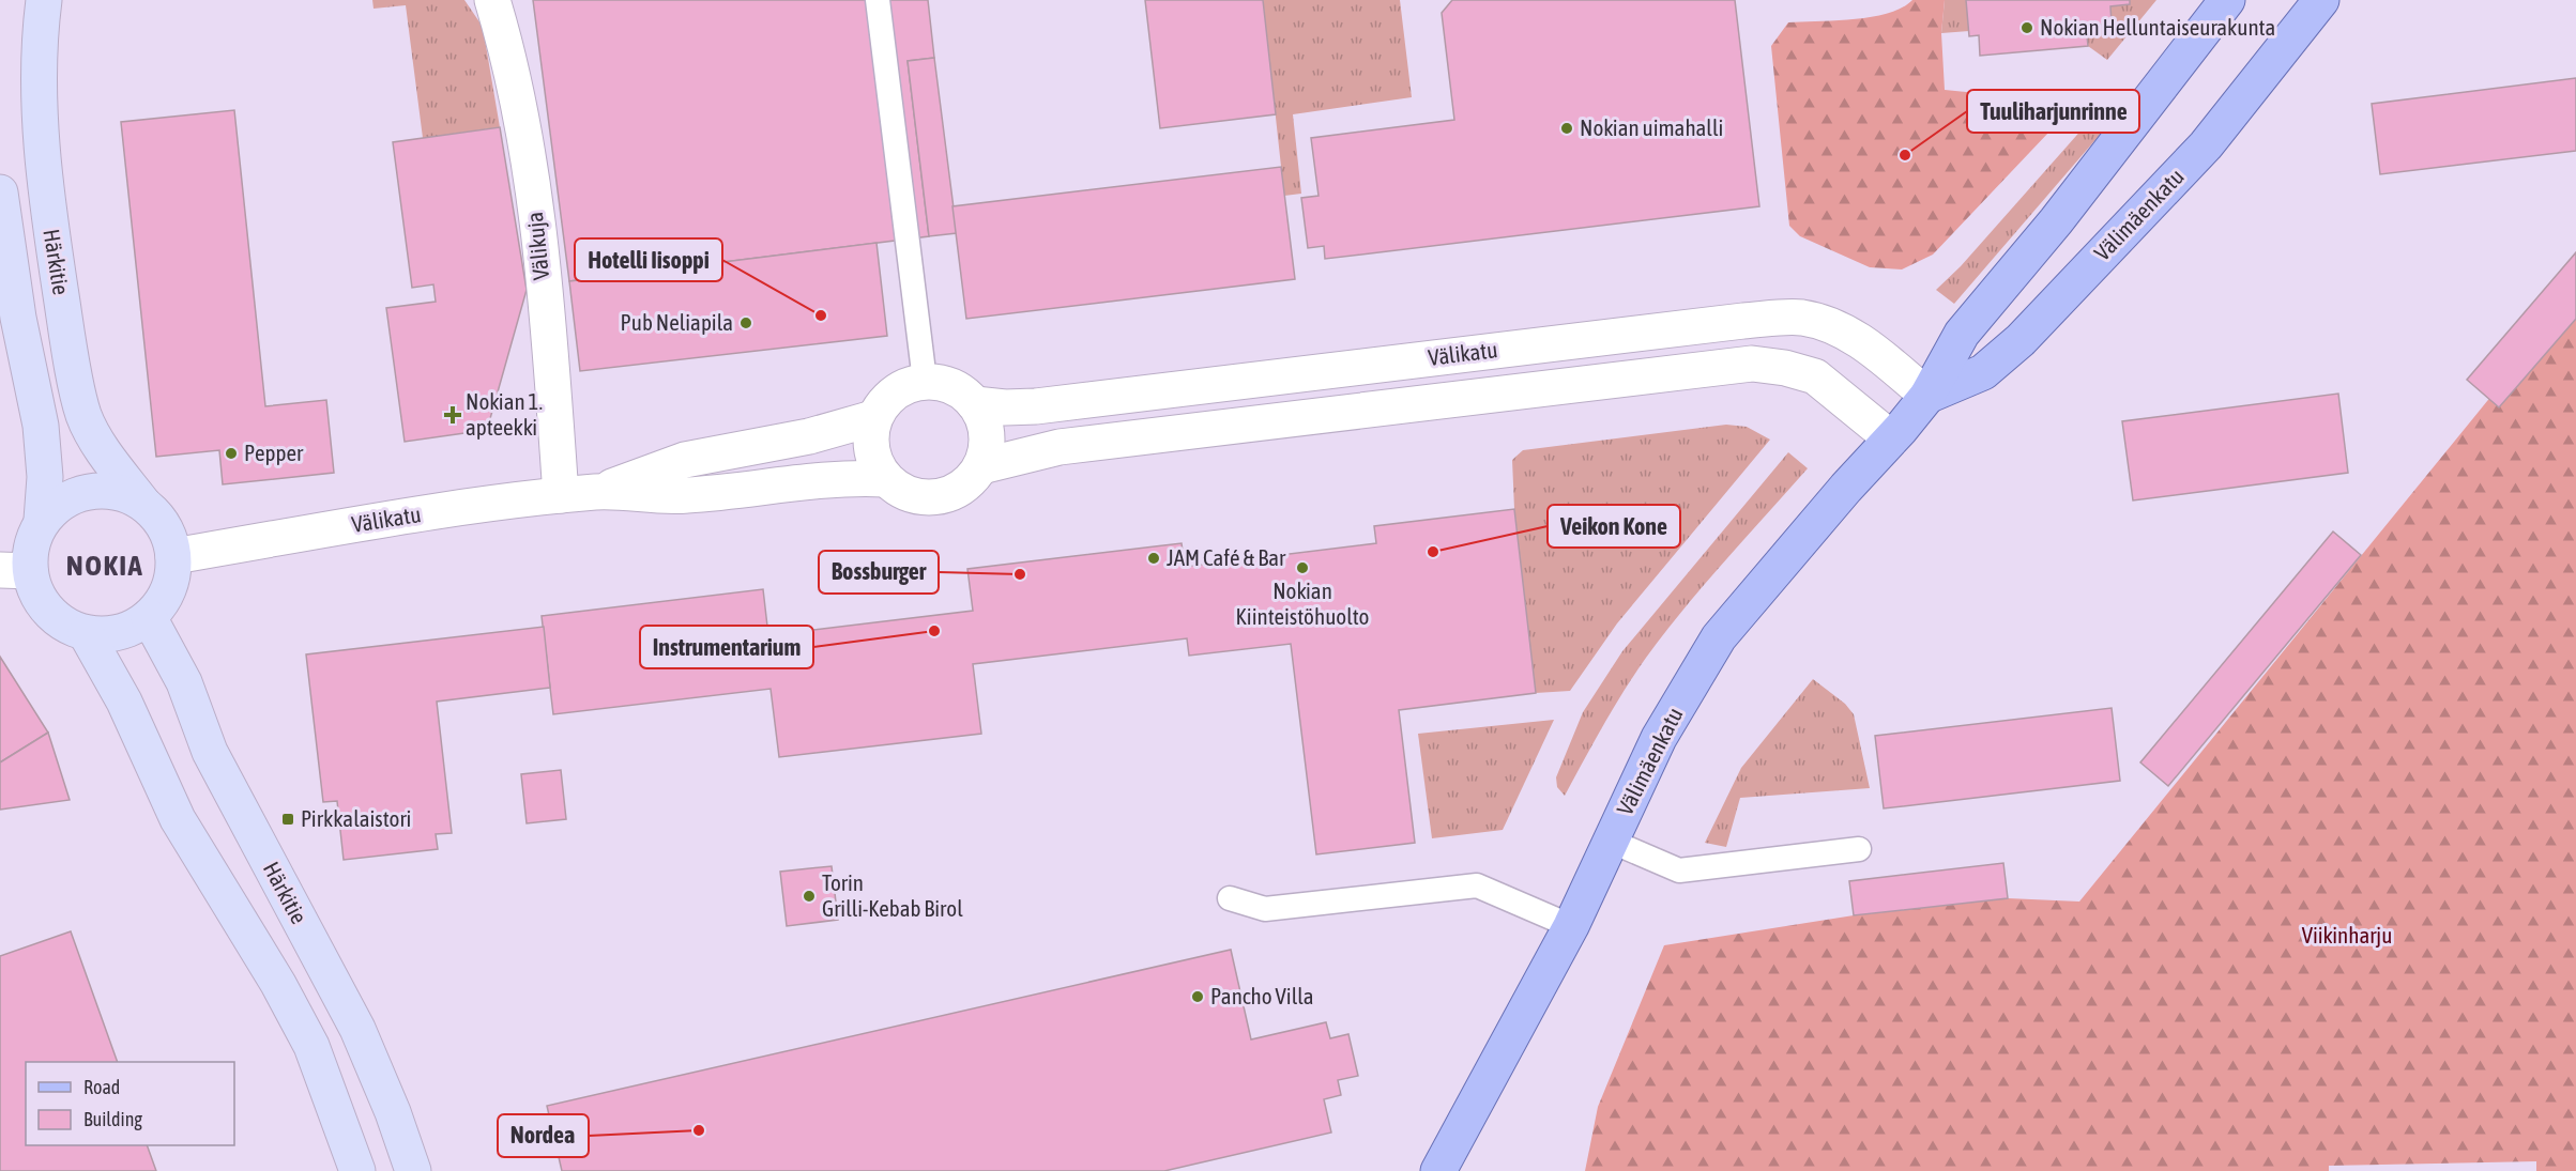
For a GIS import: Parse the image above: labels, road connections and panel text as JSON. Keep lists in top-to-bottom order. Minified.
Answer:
{"streets":{"main road":["Välimäenkatu","Härkitie"],"street":["Välikuja","Välikatu"]},"crossings":[["Välimäenkatu","Välikatu"],["Välikuja","Välikatu"],["Härkitie","Välikatu"]],"districts":["NOKIA"],"parks":["Viikinharju"],"places":{"other":["Nokian Helluntaiseurakunta","Nokian uimahalli","Tuuliharjunrinne","Hotelli Iisoppi","Pub Neliapila","Pepper","Veikon Kone","JAM Café & Bar","Nokian Kiinteistöhuolto","Bossburger","Instrumentarium","Torin Grilli-Kebab Birol","Pancho Villa","Nordea"],"health":["Nokian 1. apteekki"],"transit":["Pirkkalaistori"]},"legend":["Road","Building"]}
